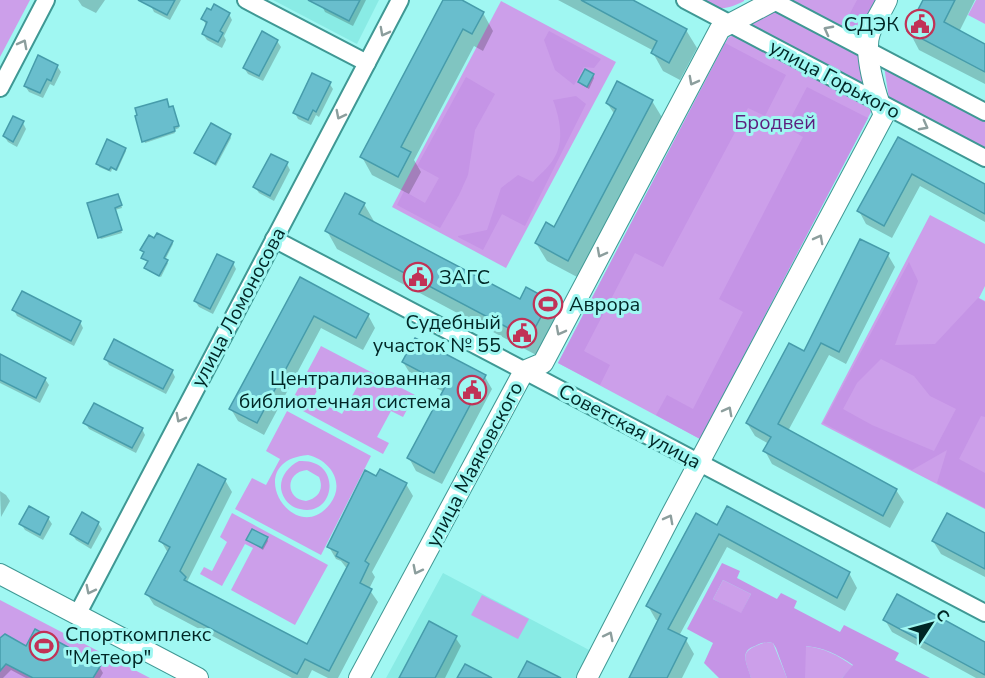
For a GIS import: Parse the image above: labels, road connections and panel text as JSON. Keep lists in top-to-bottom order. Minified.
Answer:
{"streets":{"street":["улица Горького","улица Ломоносова","Советская улица","улица Маяковского"]},"crossings":[["улица Горького","улица Маяковского"],["улица Ломоносова","Советская улица"],["Советская улица","улица Маяковского"]],"one_way":["улица Ломоносова","улица Маяковского"],"parks":["Бродвей"],"places":{"public building":["СДЭК","ЗАГС","Судебный участок № 55","Централизованная библиотечная система"],"sports":["Аврора","Спорткомплекс \"Метеор\""]},"north":"top right"}
